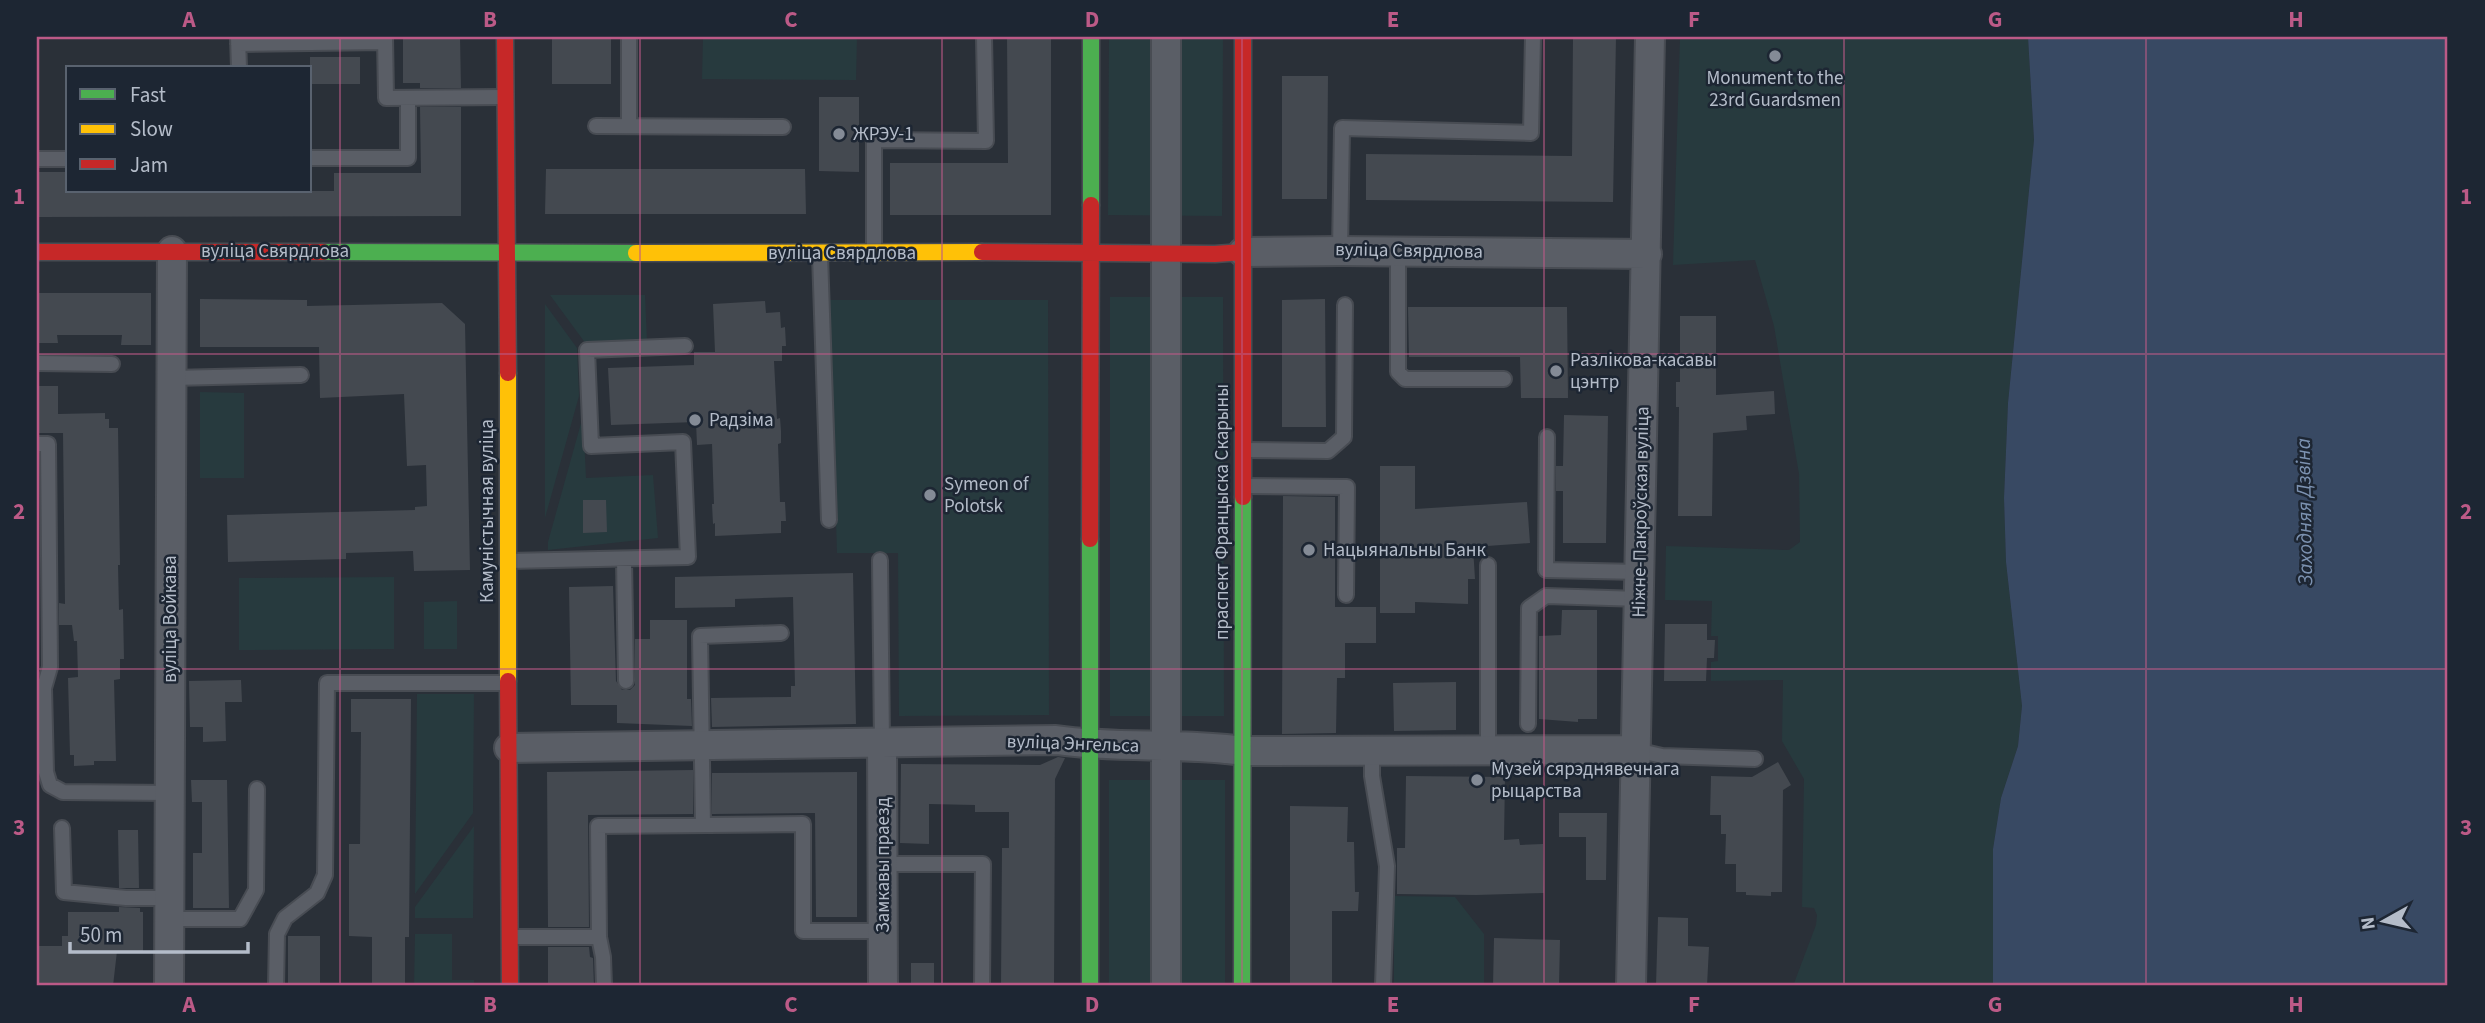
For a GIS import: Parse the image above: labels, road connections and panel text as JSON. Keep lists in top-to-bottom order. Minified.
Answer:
{"streets":{"street":["вуліца Свярдлова","Камуністычная вуліца","праспект Францыска Скарыны","Ніжне-Пакроўская вуліца","вуліца Войкава","вуліца Энгельса","Замкавы праезд"]},"crossings":[["вуліца Свярдлова","Камуністычная вуліца"],["вуліца Свярдлова","праспект Францыска Скарыны"],["вуліца Свярдлова","Ніжне-Пакроўская вуліца"],["вуліца Свярдлова","вуліца Войкава"],["Камуністычная вуліца","вуліца Энгельса"],["праспект Францыска Скарыны","вуліца Энгельса"],["Ніжне-Пакроўская вуліца","вуліца Энгельса"],["вуліца Энгельса","Замкавы праезд"]],"water":["Заходняя Дзвіна"],"places":["Monument to the 23rd Guardsmen","ЖРЭУ-1","Разлікова-касавы цэнтр","Радзіма","Symeon of Polotsk","Нацыянальны Банк","Музей сярэднявечнага рыцарства"],"legend":["Fast","Slow","Jam"],"scale_bar":"50 m","north":"left","grid":{"columns":["A","B","C","D","E","F","G","H"],"rows":["1","2","3"]}}
